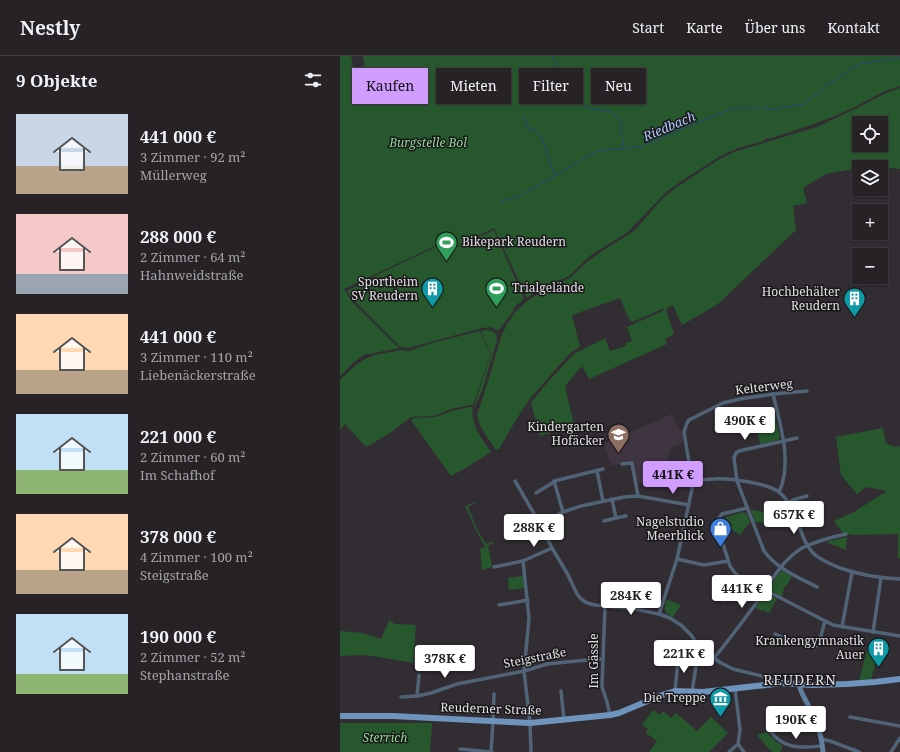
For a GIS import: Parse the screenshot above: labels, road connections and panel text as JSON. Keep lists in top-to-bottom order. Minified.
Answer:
{"streets":{"main road":["Reuderner Straße"],"street":["Kelterweg","Steigstraße","Im Gässle"]},"crossings":[["Steigstraße","Im Gässle"],["Im Gässle","Reuderner Straße"]],"districts":["REUDERN"],"water":["Riedbach"],"parks":["Burgstelle Bol","Sterrich"],"places":{"sports":["Bikepark Reudern","Trialgelände"],"building":["Sportheim SV Reudern","Hochbehälter Reudern","Krankengymnastik Auer"],"school or university":["Kindergarten Hofäcker"],"shop":["Nagelstudio Meerblick"],"museum":["Die Treppe"]},"page":{"header":"Nestly","nav":["Start","Karte","Über uns","Kontakt"],"heading":"9 Objekte","chip":["Kaufen","Mieten","Filter","Neu"],"list":[{"name":"441 000 €","note":"3 Zimmer · 92 m² · Müllerweg"},{"name":"288 000 €","note":"2 Zimmer · 64 m² · Hahnweidstraße"},{"name":"441 000 €","note":"3 Zimmer · 110 m² · Liebenäckerstraße"},{"name":"221 000 €","note":"2 Zimmer · 60 m² · Im Schafhof"},{"name":"378 000 €","note":"4 Zimmer · 100 m² · Steigstraße"},{"name":"190 000 €","note":"2 Zimmer · 52 m² · Stephanstraße"}],"map_buttons":["+","−"],"price":["490K €","441K €","657K €","288K €","441K €","284K €","221K €","378K €","190K €"]}}
